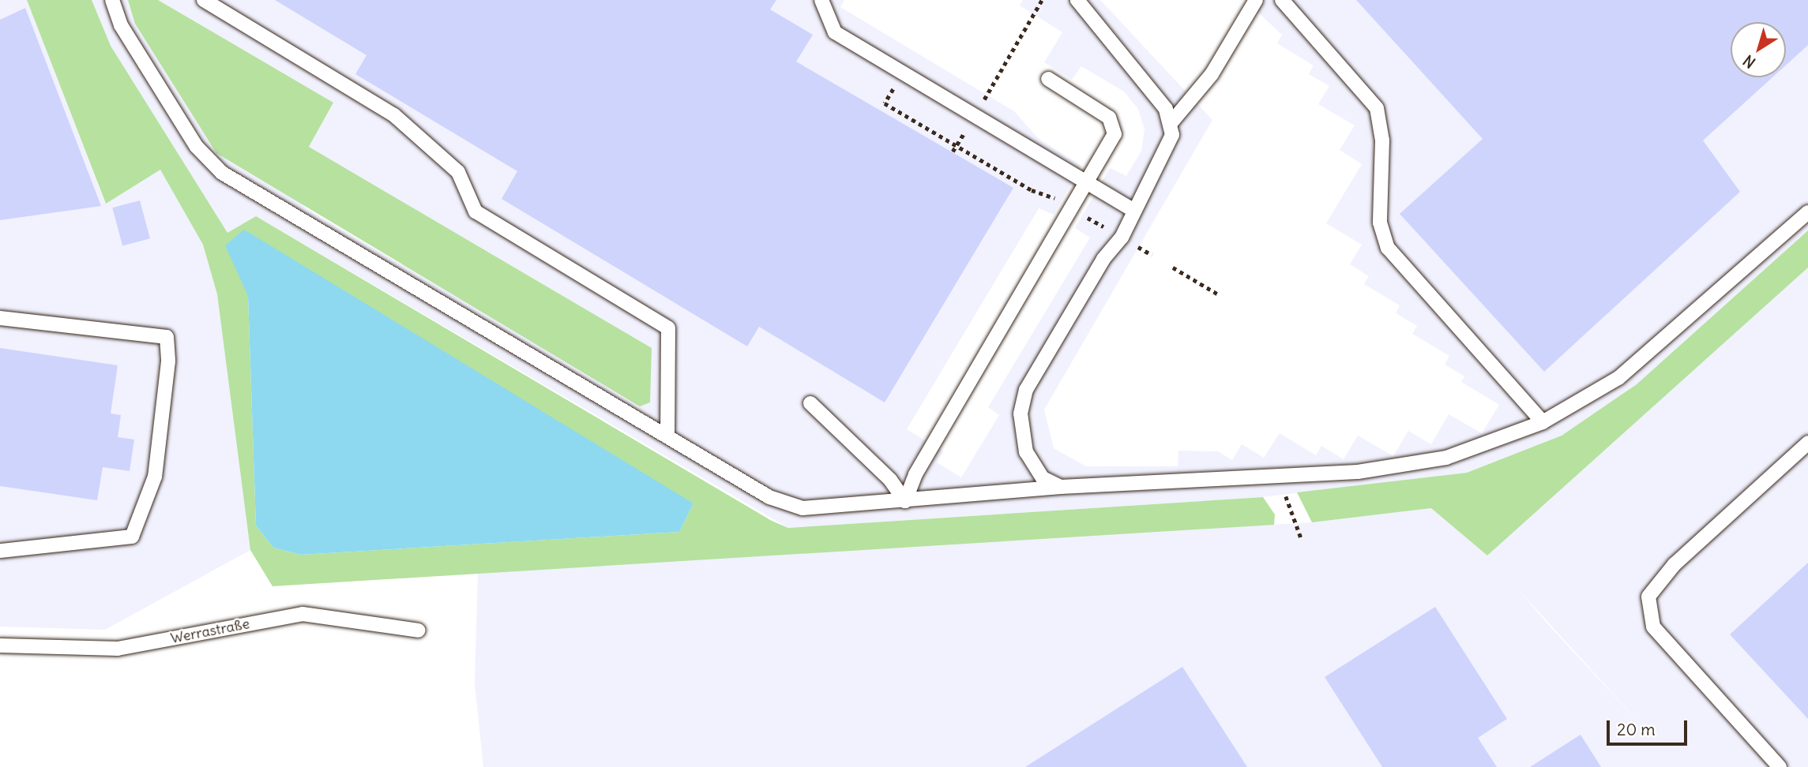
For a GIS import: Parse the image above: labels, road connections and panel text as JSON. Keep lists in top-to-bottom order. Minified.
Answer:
{"streets":{"lane":["Werrastraße"]},"scale_bar":"20 m","north":"bottom left"}
